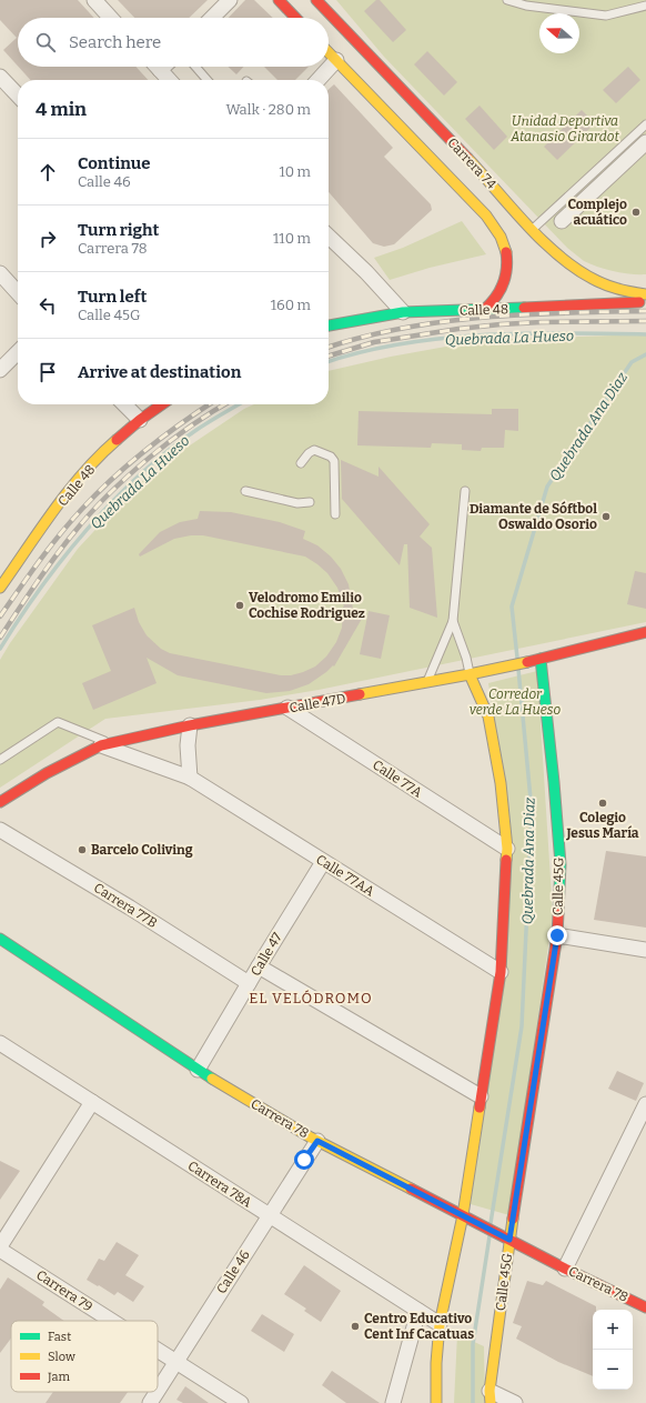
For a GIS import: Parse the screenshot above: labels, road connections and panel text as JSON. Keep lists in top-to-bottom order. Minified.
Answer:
{"streets":{"street":["Carrera 74","Calle 48","Calle 47D","Calle 77A","Calle 77AA","Calle 45G","Carrera 77B","Calle 47","Carrera 78","Carrera 78A","Calle 46","Carrera 79"]},"crossings":[["Carrera 74","Calle 48"],["Calle 47D","Calle 77A"],["Calle 47D","Calle 77AA"],["Calle 47D","Calle 45G"],["Calle 77AA","Calle 47"],["Calle 45G","Carrera 78"],["Carrera 77B","Calle 47"],["Calle 47","Carrera 78"],["Carrera 78","Calle 46"],["Carrera 78A","Calle 46"],["Calle 46","Carrera 79"]],"districts":["EL VELÓDROMO"],"water":["Quebrada La Hueso","Quebrada Ana Diaz"],"parks":["Unidad Deportiva Atanasio Girardot","Corredor verde La Hueso"],"places":["Complejo acuático","Diamante de Sóftbol Oswaldo Osorio","Velodromo Emilio Cochise Rodriguez","Colegio Jesus María","Barcelo Coliving","Centro Educativo Cent Inf Cacatuas"],"legend":["Fast","Slow","Jam"],"north":"left","page":{"search":"Search here","heading":["4 min","Walk · 280 m"],"list":[["Continue","Calle 46","10 m"],["Turn right","Carrera 78","110 m"],["Turn left","Calle 45G","160 m"],"Arrive at destination"],"map_buttons":["+","−"]}}
